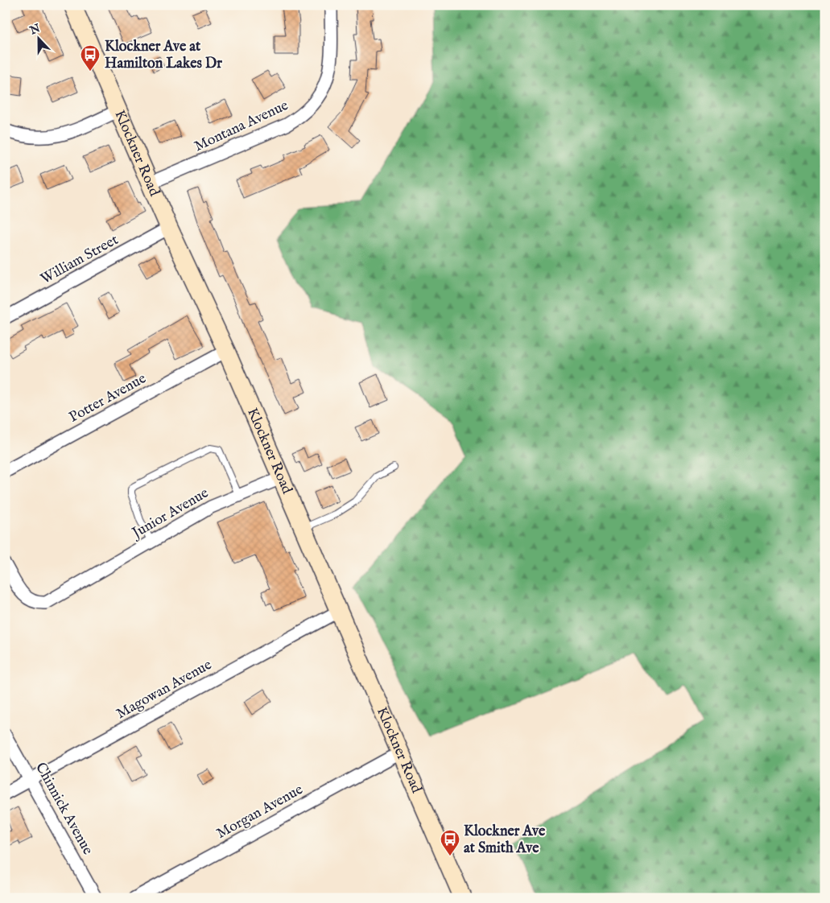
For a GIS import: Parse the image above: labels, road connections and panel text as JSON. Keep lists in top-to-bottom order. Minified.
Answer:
{"streets":{"main road":["Klockner Road"],"street":["Montana Avenue","William Street","Potter Avenue","Junior Avenue","Magowan Avenue","Chinnick Avenue","Morgan Avenue"]},"crossings":[["Montana Avenue","Klockner Road"],["Klockner Road","William Street"],["Klockner Road","Potter Avenue"],["Klockner Road","Junior Avenue"],["Klockner Road","Magowan Avenue"],["Klockner Road","Morgan Avenue"],["Magowan Avenue","Chinnick Avenue"]],"places":{"bus stop":["Klockner Ave at Hamilton Lakes Dr","Klockner Ave at Smith Ave"]},"north":"top"}
